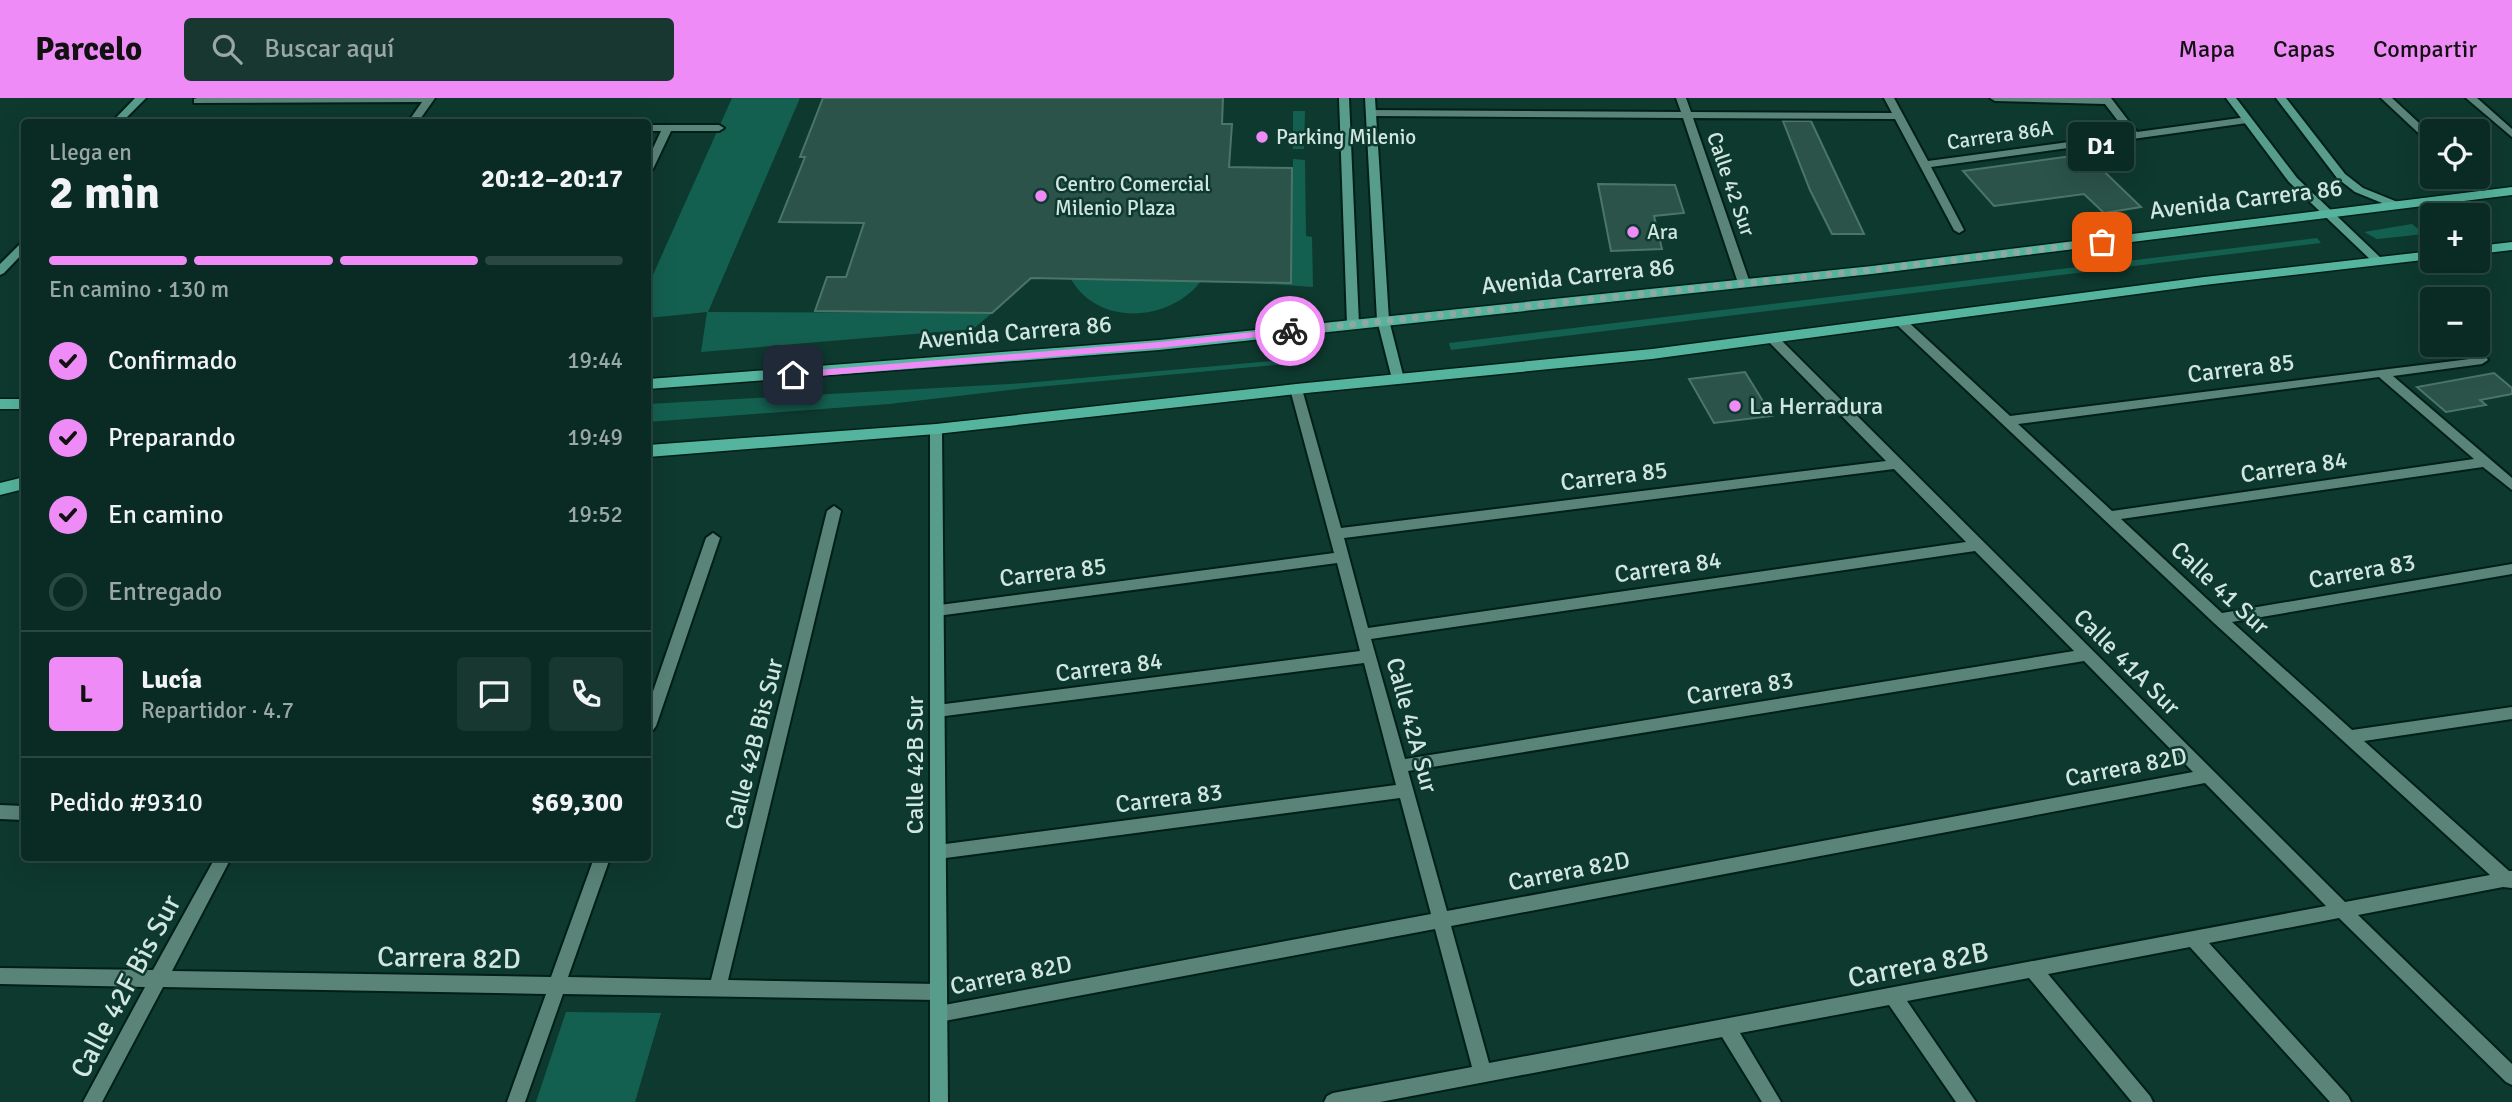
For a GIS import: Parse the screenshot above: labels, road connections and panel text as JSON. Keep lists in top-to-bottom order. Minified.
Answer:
{"streets":{"main road":["Avenida Carrera 86"],"street":["Carrera 86A","Calle 42 Sur","Carrera 85","Carrera 84","Carrera 83","Calle 41 Sur","Calle 41A Sur","Calle 42A Sur","Calle 42B Bis Sur","Calle 42B Sur","Carrera 82D","Carrera 82B","Calle 42F Bis Sur"]},"crossings":[["Calle 42 Sur","Avenida Carrera 86"],["Carrera 85","Calle 41 Sur"],["Carrera 85","Calle 41A Sur"],["Carrera 85","Calle 42A Sur"],["Carrera 85","Calle 42B Sur"],["Carrera 84","Calle 41 Sur"],["Carrera 84","Calle 41A Sur"],["Carrera 84","Calle 42A Sur"],["Carrera 84","Calle 42B Sur"],["Carrera 83","Calle 41 Sur"],["Carrera 83","Calle 41A Sur"],["Carrera 83","Calle 42A Sur"],["Carrera 83","Calle 42B Sur"],["Calle 41 Sur","Carrera 82B"],["Calle 41A Sur","Carrera 82D"],["Calle 41A Sur","Carrera 82B"],["Calle 42A Sur","Carrera 82D"],["Calle 42A Sur","Carrera 82B"],["Calle 42B Bis Sur","Carrera 82D"],["Calle 42B Sur","Carrera 82D"],["Carrera 82D","Calle 42F Bis Sur"]],"places":["Parking Milenio","Centro Comercial Milenio Plaza","Ara","D1","La Herradura"],"page":{"header":"Parcelo","search":"Buscar aquí","nav":["Mapa","Capas","Compartir"],"map_buttons":["+","−"],"heading":["2 min","Llega en","20:12–20:17"],"panel":["Lucía","Repartidor · 4.7","Pedido #9310","$69,300"],"bubble":"D1","bar":"En camino · 130 m","list":[["Confirmado","19:44"],["Preparando","19:49"],["En camino","19:52"],"Entregado"],"round":"L"}}
